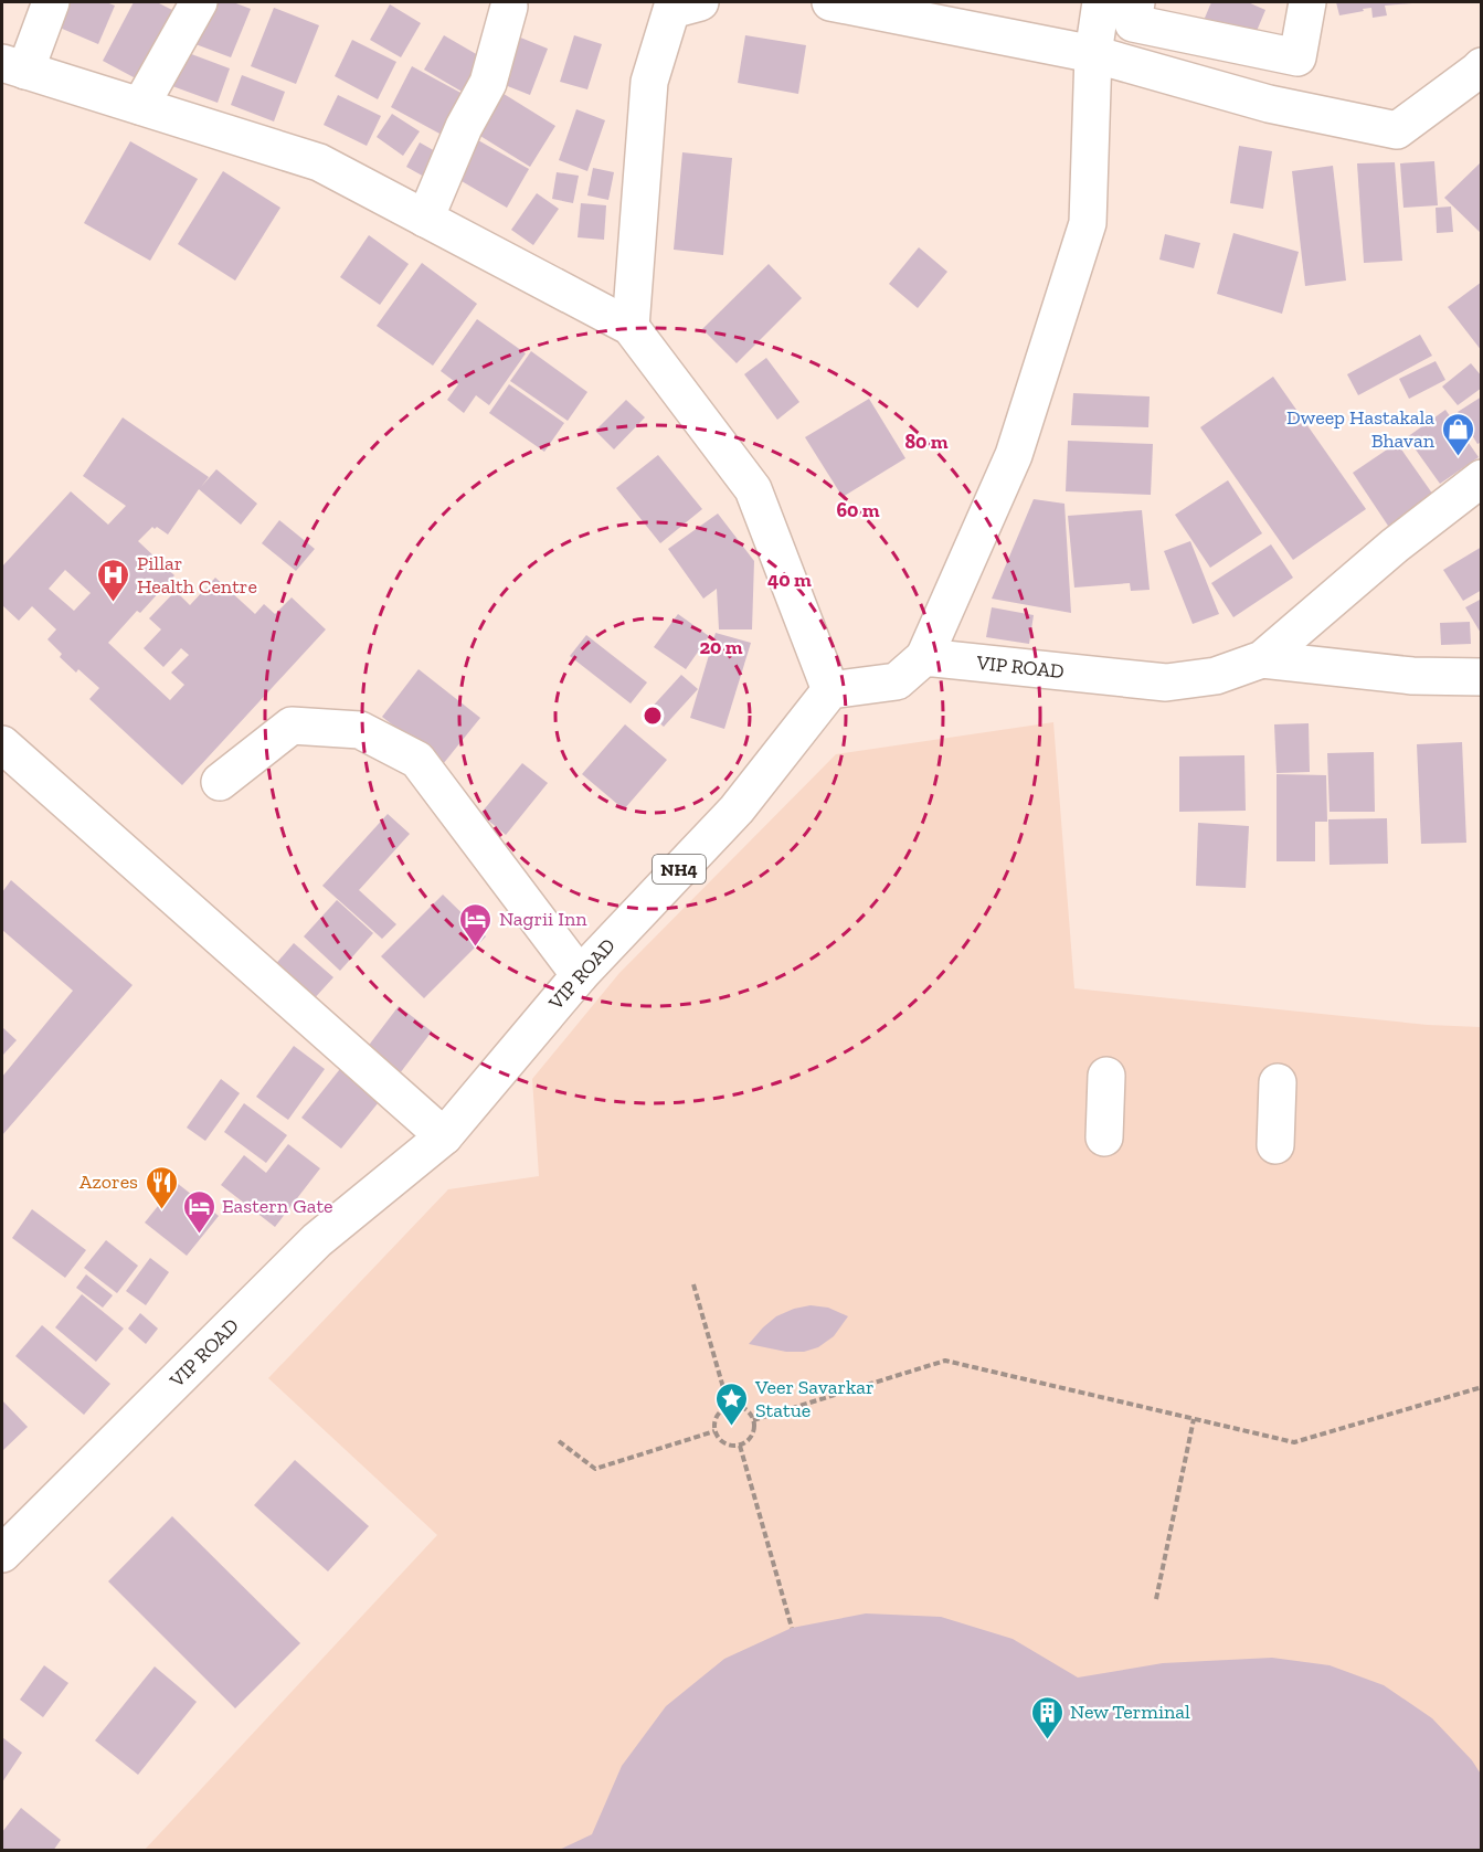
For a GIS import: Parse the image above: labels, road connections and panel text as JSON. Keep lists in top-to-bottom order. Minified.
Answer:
{"streets":{"main road":["VIP ROAD","NH4"]},"places":{"shop":["Dweep Hastakala Bhavan"],"hospital":["Pillar Health Centre"],"hotel":["Nagrii Inn","Eastern Gate"],"restaurant":["Azores"],"place":["Veer Savarkar Statue"],"building":["New Terminal"]},"rings":["80 m","60 m","40 m","20 m"]}
